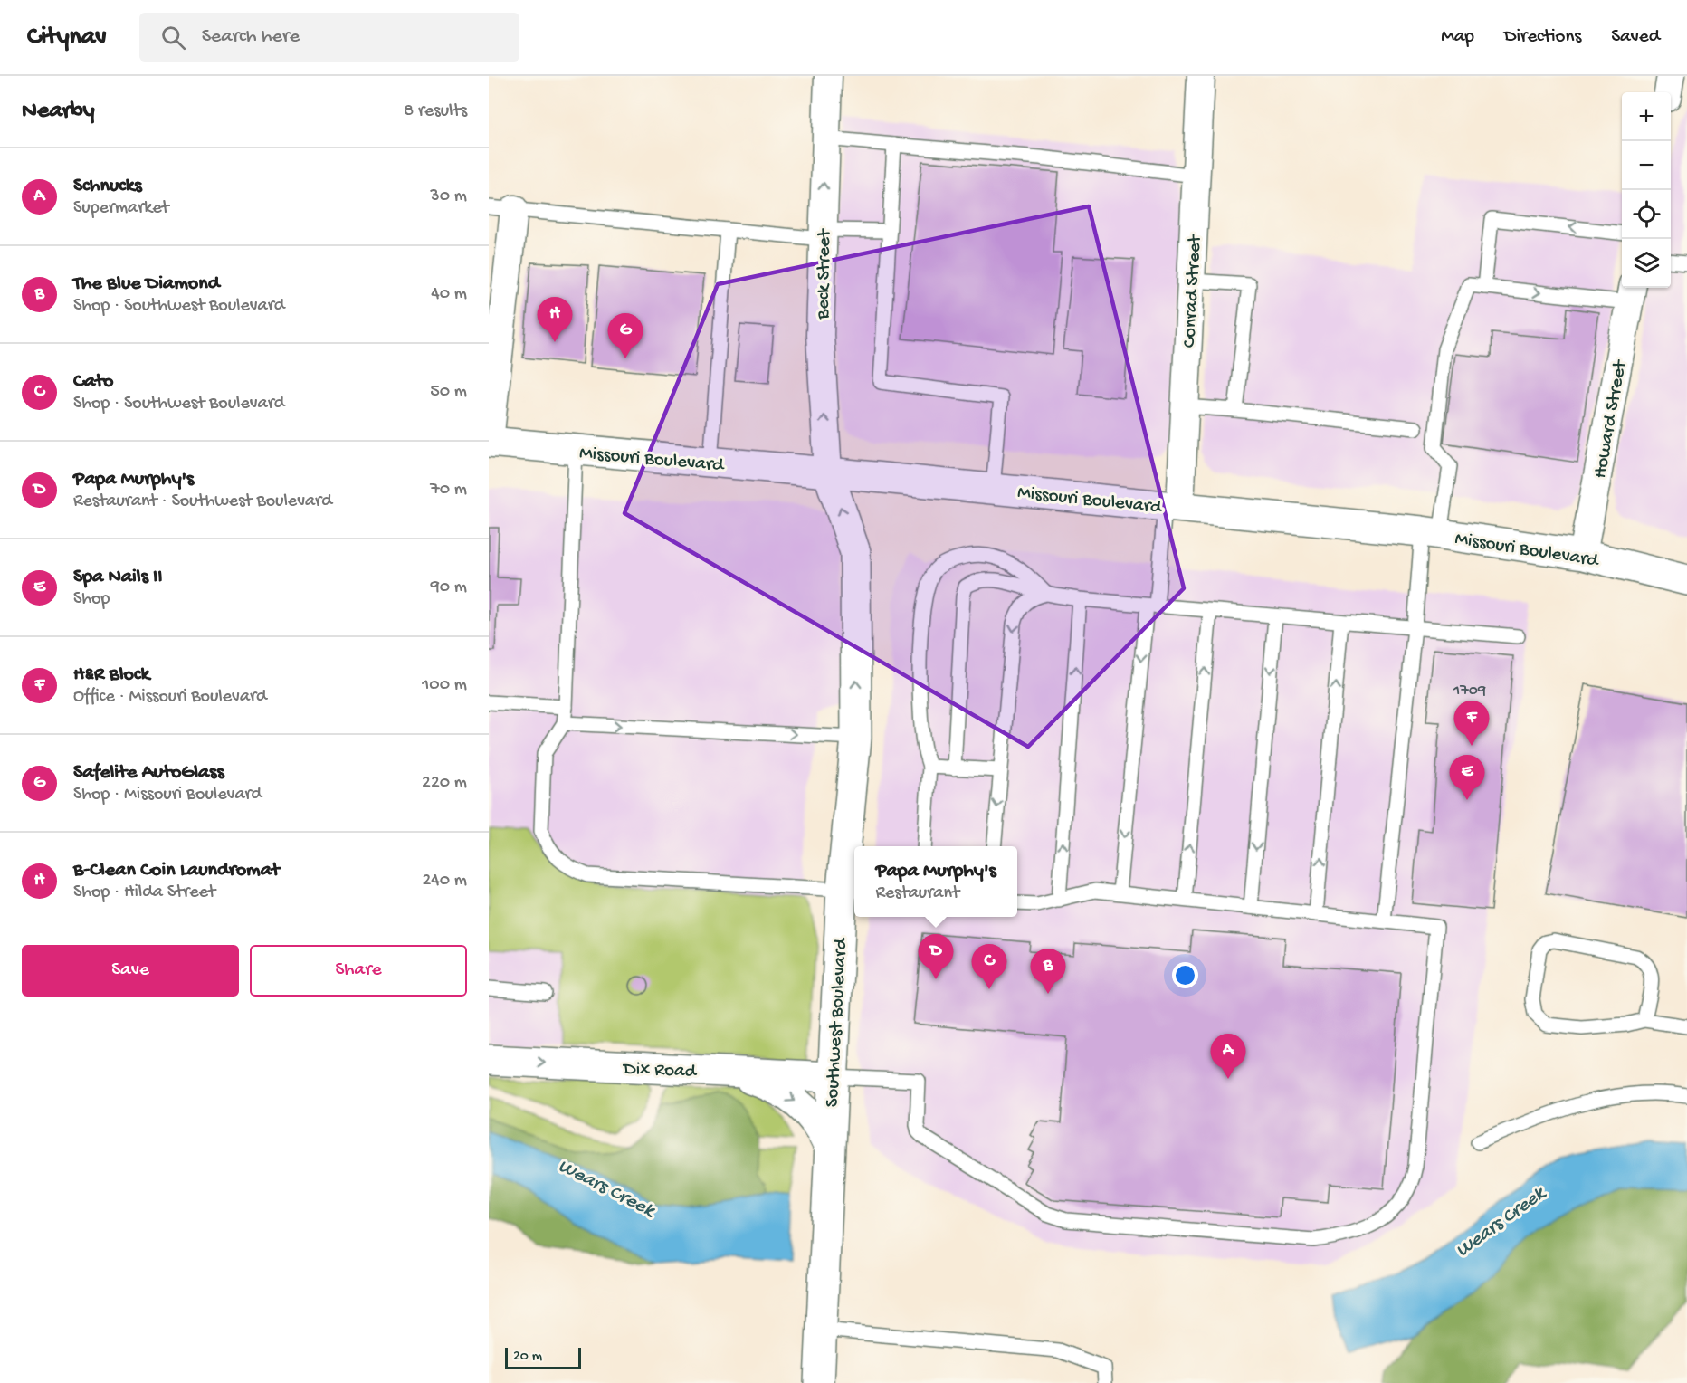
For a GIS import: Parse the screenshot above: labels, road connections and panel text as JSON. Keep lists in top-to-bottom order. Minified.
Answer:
{"streets":{"main road":["Missouri Boulevard","Southwest Boulevard","Dix Road"],"street":["Beck Street","Conrad Street","Howard Street"]},"crossings":[["Beck Street","Missouri Boulevard"],["Beck Street","Southwest Boulevard"],["Conrad Street","Missouri Boulevard"],["Howard Street","Missouri Boulevard"],["Missouri Boulevard","Southwest Boulevard"],["Southwest Boulevard","Dix Road"]],"one_way":["Beck Street","Dix Road"],"water":["Wears Creek"],"house_numbers":["1709"],"scale_bar":"20 m","page":{"header":"Citynav","search":"Search here","nav":["Map","Directions","Saved"],"heading":["Nearby","8 results"],"map_buttons":["+","−"],"list":[{"mark":"A","name":"Schnucks","note":"Supermarket","value":"30 m"},{"mark":"B","name":"The Blue Diamond","note":"Shop · Southwest Boulevard","value":"40 m"},{"mark":"C","name":"Cato","note":"Shop · Southwest Boulevard","value":"50 m"},{"mark":"D","name":"Papa Murphy's","note":"Restaurant · Southwest Boulevard","value":"70 m"},{"mark":"E","name":"Spa Nails II","note":"Shop","value":"90 m"},{"mark":"F","name":"H&R Block","note":"Office · Missouri Boulevard","value":"100 m"},{"mark":"G","name":"Safelite AutoGlass","note":"Shop · Missouri Boulevard","value":"220 m"},{"mark":"H","name":"B-Clean Coin Laundromat","note":"Shop · Hilda Street","value":"240 m"}],"pins":["H","G","F","E","D","C","B","A"],"popup":["Papa Murphy's","Restaurant"],"buttons":["Save","Share"],"scale":"20 m"}}
